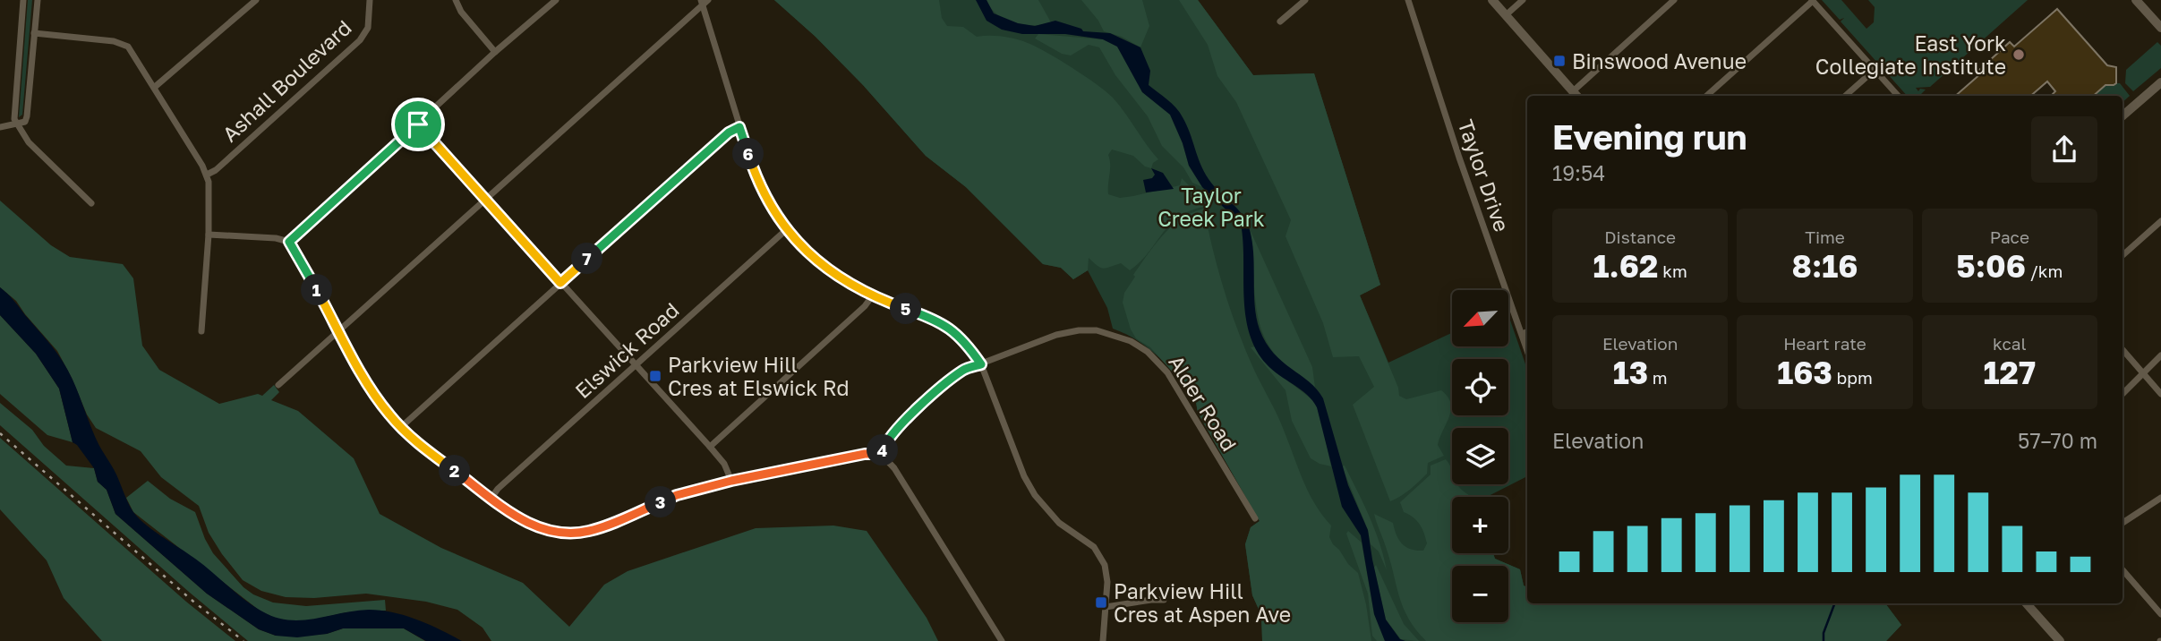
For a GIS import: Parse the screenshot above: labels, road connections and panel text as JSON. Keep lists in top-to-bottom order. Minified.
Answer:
{"streets":{"street":["Ashall Boulevard","Taylor Drive","Elswick Road","Alder Road"]},"parks":["Taylor Creek Park"],"places":{"other":["East York Collegiate Institute"],"transit":["Binswood Avenue","Parkview Hill Cres at Elswick Rd","Parkview Hill Cres at Aspen Ave"]},"north":"bottom left","page":{"heading":["Evening run","19:54"],"pins":["6","7","1","5","4","2","3"],"stats":[["Distance","1.62 km"],["Time","8:16"],["Pace","5:06 /km"],["Elevation","13 m"],["Heart rate","163 bpm"],["kcal","127"]],"map_buttons":["+","−"],"chart":["Elevation","57–70 m"]}}
